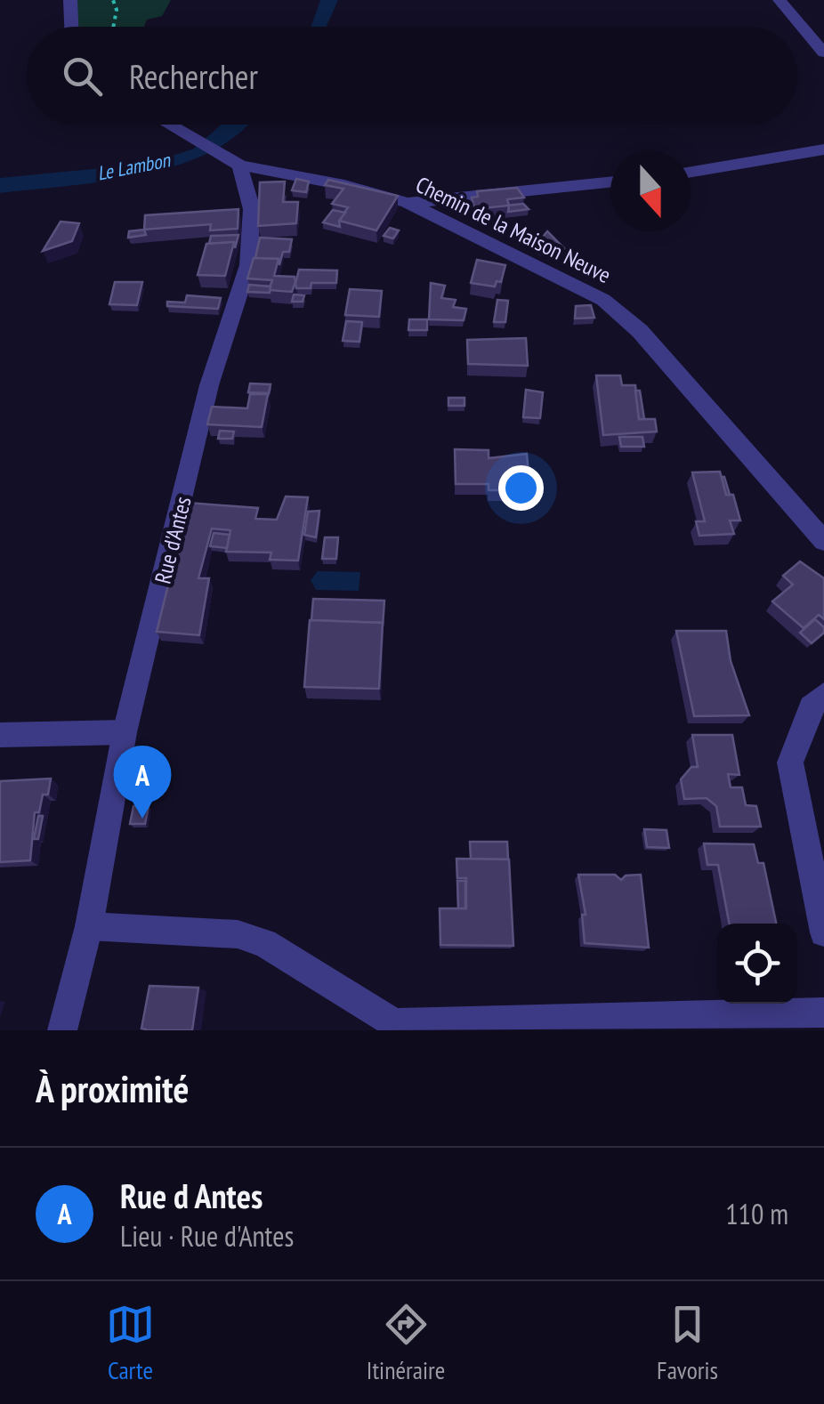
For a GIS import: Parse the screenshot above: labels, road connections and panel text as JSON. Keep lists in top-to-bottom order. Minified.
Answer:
{"streets":{"street":["Chemin de la Maison Neuve","Rue d'Antes"]},"crossings":[["Chemin de la Maison Neuve","Rue d'Antes"]],"water":["Le Lambon"],"north":"bottom","page":{"search":"Rechercher","pins":"A","heading":"À proximité","list":[{"mark":"A","name":"Rue d Antes","note":"Lieu · Rue d'Antes","value":"110 m"}],"nav":["Carte","Itinéraire","Favoris"]}}
